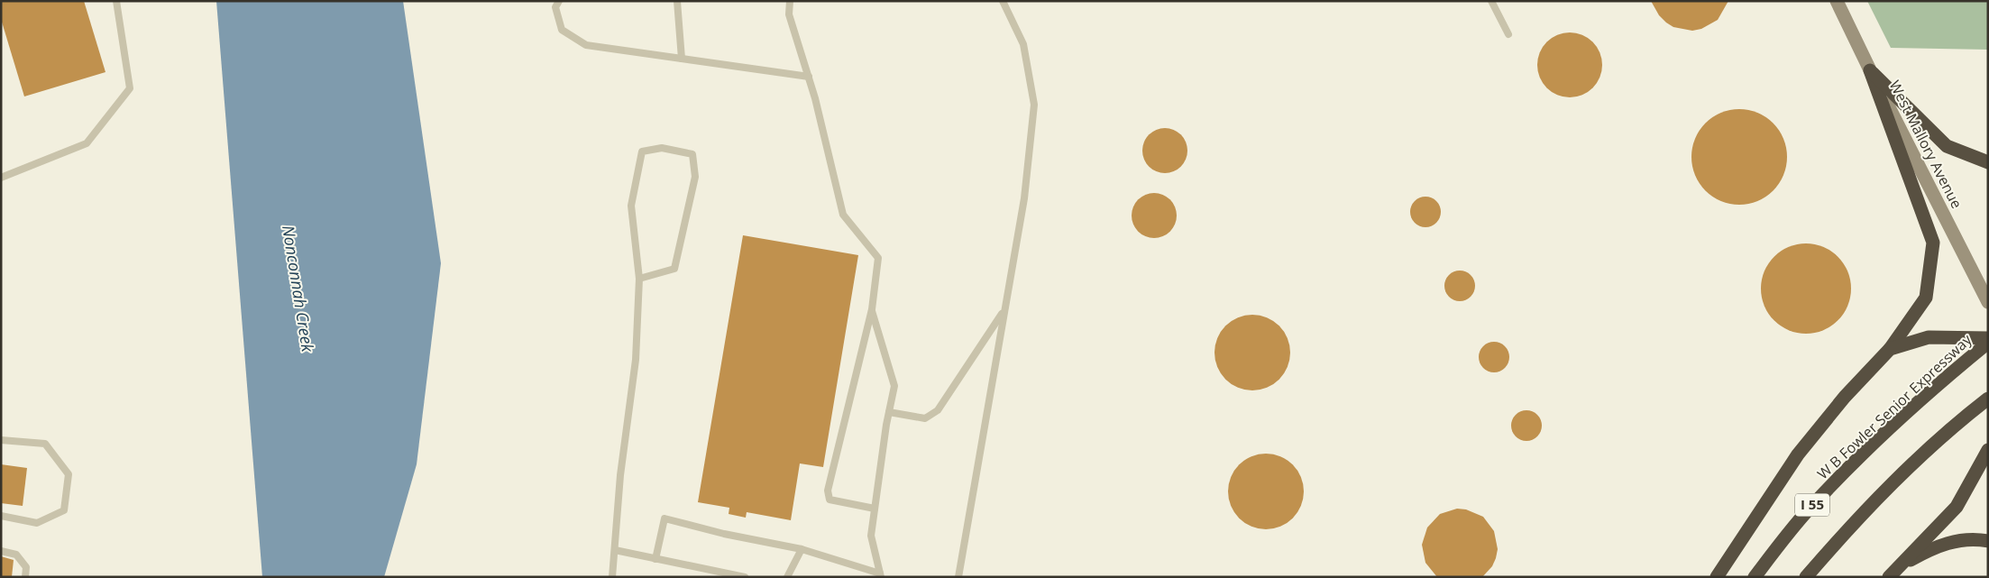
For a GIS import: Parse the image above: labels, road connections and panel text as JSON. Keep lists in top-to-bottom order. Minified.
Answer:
{"streets":{"highway":["W B Fowler Senior Expressway","I 55"],"main road":["West Mallory Avenue"]},"water":["Nonconnah Creek"]}
